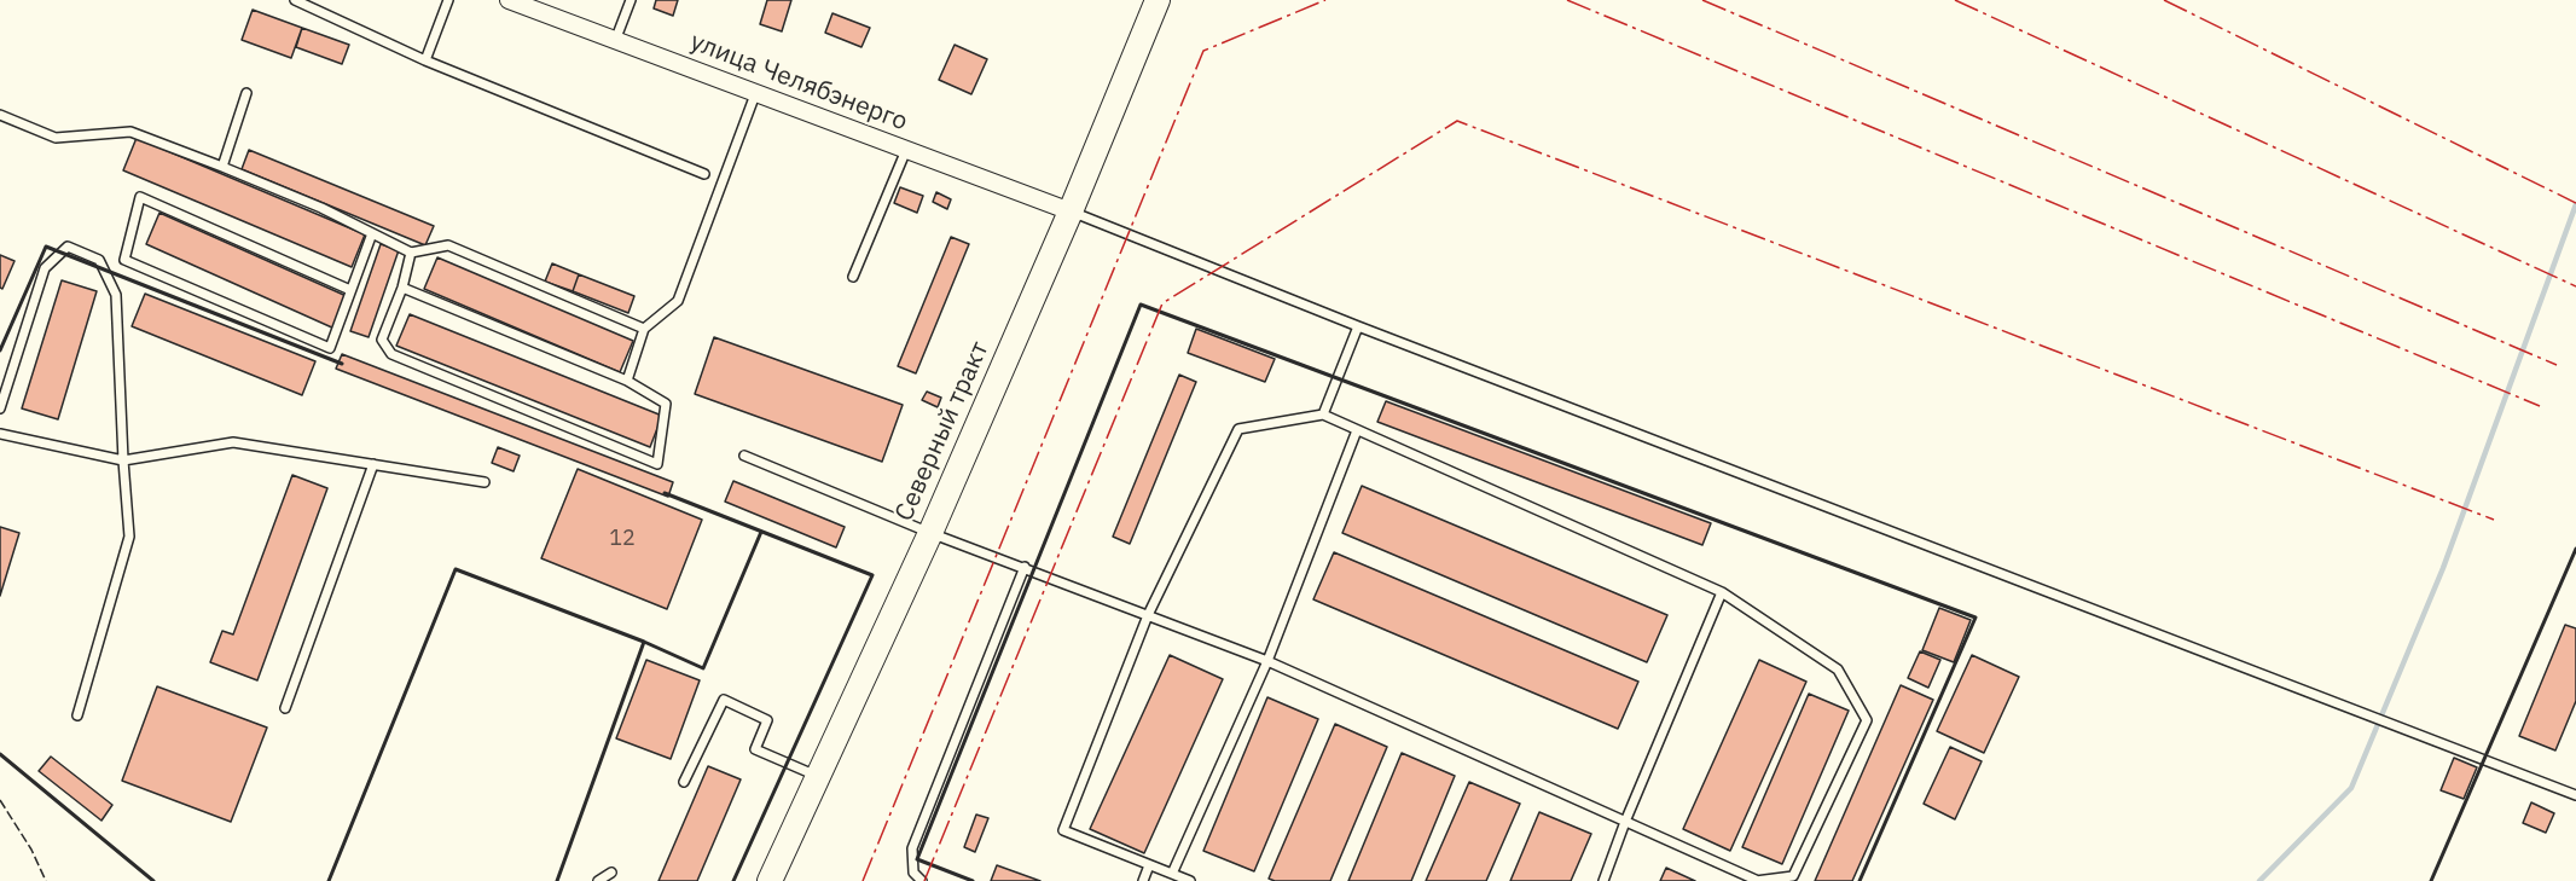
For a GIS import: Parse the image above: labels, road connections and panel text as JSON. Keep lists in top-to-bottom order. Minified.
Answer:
{"streets":{"main road":["Северный тракт"],"street":["улица Челябэнерго"]},"crossings":[["улица Челябэнерго","Северный тракт"]],"house_numbers":["12"]}
